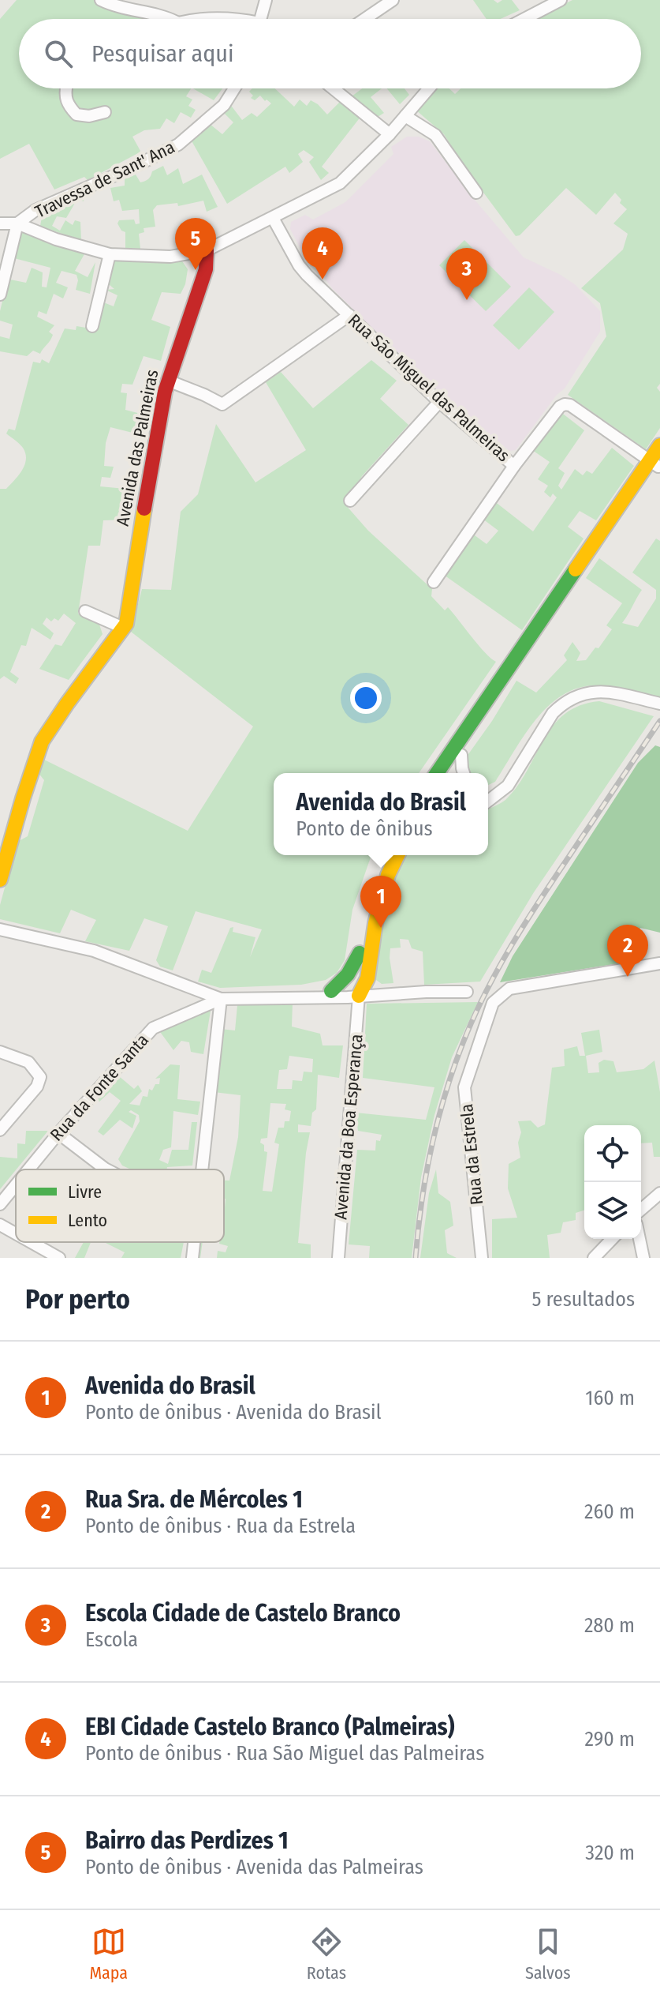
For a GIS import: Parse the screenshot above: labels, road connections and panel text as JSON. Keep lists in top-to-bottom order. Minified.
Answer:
{"streets":{"main road":["Avenida das Palmeiras"],"street":["Travessa de Sant' Ana","Rua São Miguel das Palmeiras","Rua da Fonte Santa","Avenida da Boa Esperança","Rua da Estrela"]},"legend":["Livre","Lento"],"page":{"search":"Pesquisar aqui","pins":["5","4","3","1","2"],"popup":["Avenida do Brasil","Ponto de ônibus"],"heading":["Por perto","5 resultados"],"list":[{"mark":"1","name":"Avenida do Brasil","note":"Ponto de ônibus · Avenida do Brasil","value":"160 m"},{"mark":"2","name":"Rua Sra. de Mércoles 1","note":"Ponto de ônibus · Rua da Estrela","value":"260 m"},{"mark":"3","name":"Escola Cidade de Castelo Branco","note":"Escola","value":"280 m"},{"mark":"4","name":"EBI Cidade Castelo Branco (Palmeiras)","note":"Ponto de ônibus · Rua São Miguel das Palmeiras","value":"290 m"},{"mark":"5","name":"Bairro das Perdizes 1","note":"Ponto de ônibus · Avenida das Palmeiras","value":"320 m"}],"nav":["Mapa","Rotas","Salvos"]}}
